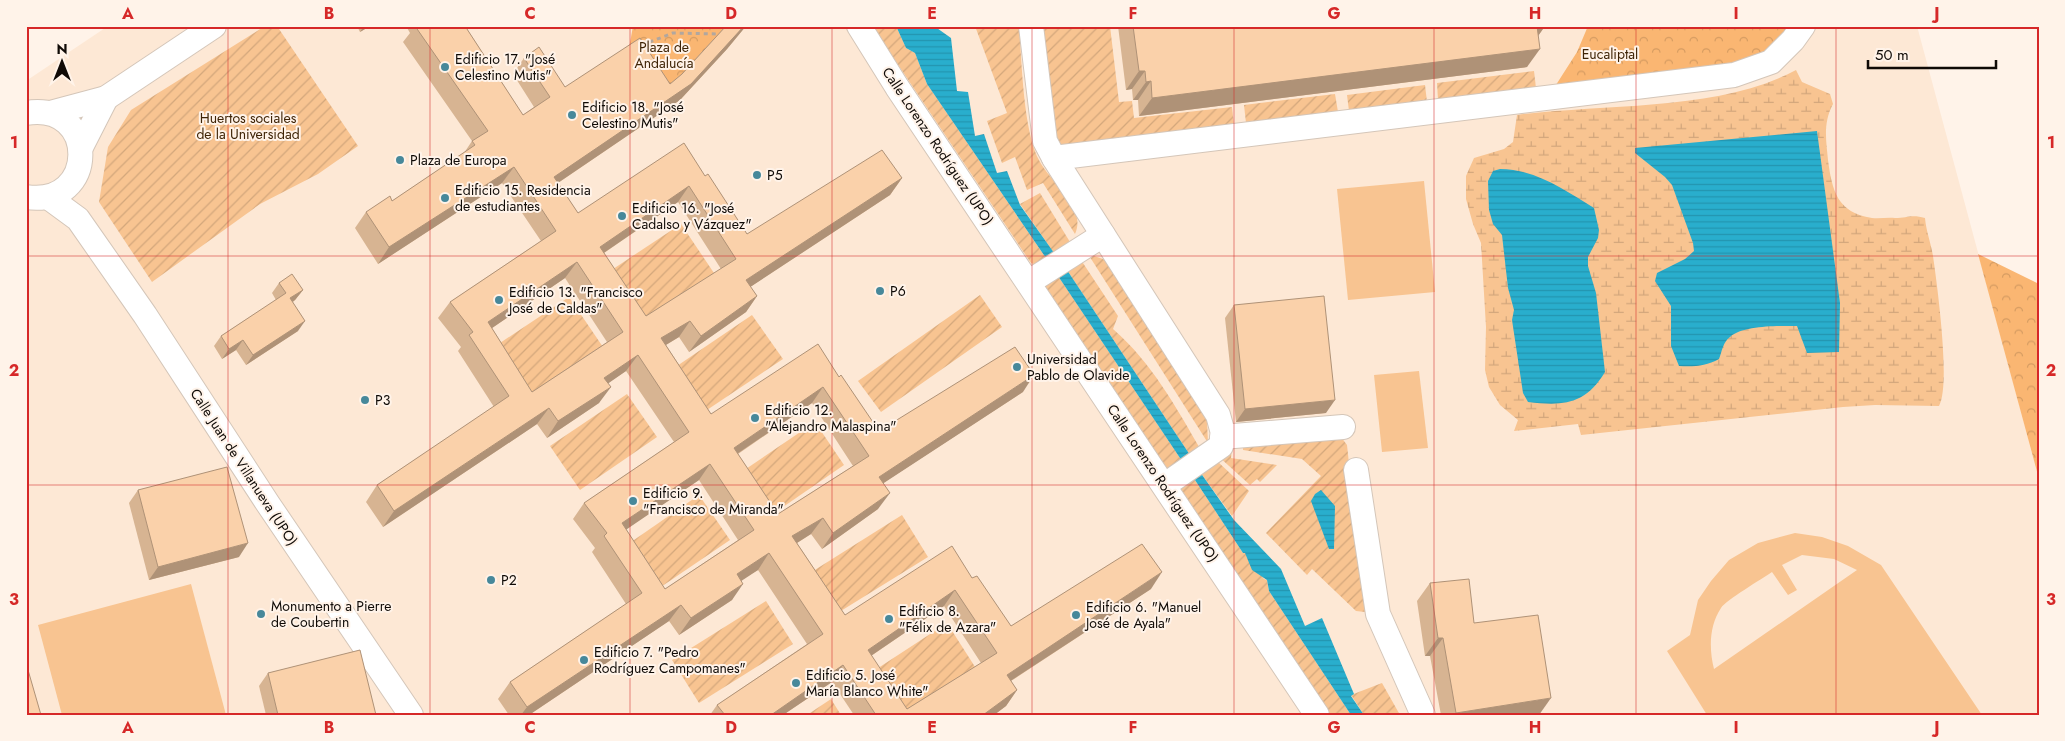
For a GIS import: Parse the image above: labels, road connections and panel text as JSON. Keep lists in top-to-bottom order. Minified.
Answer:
{"streets":{"street":["Calle Lorenzo Rodríguez (UPO)","Calle Juan de Villanueva (UPO)"]},"parks":["Plaza de Andalucía","Eucaliptal","Huertos sociales de la Universidad"],"places":["Edificio 17. \"José Celestino Mutis\"","Edificio 18. \"José Celestino Mutis\"","Plaza de Europa","P5","Edificio 15. Residencia de estudiantes","Edificio 16. \"José Cadalso y Vázquez\"","P6","Edificio 13. \"Francisco José de Caldas\"","Universidad Pablo de Olavide","P3","Edificio 12. \"Alejandro Malaspina\"","Edificio 9. \"Francisco de Miranda\"","P2","Monumento a Pierre de Coubertin","Edificio 6. \"Manuel José de Ayala\"","Edificio 8. \"Félix de Azara\"","Edificio 7. \"Pedro Rodríguez Campomanes\"","Edificio 5. José María Blanco White\""],"scale_bar":"50 m","north":"top","grid":{"columns":["A","B","C","D","E","F","G","H","I","J"],"rows":["1","2","3"]}}
